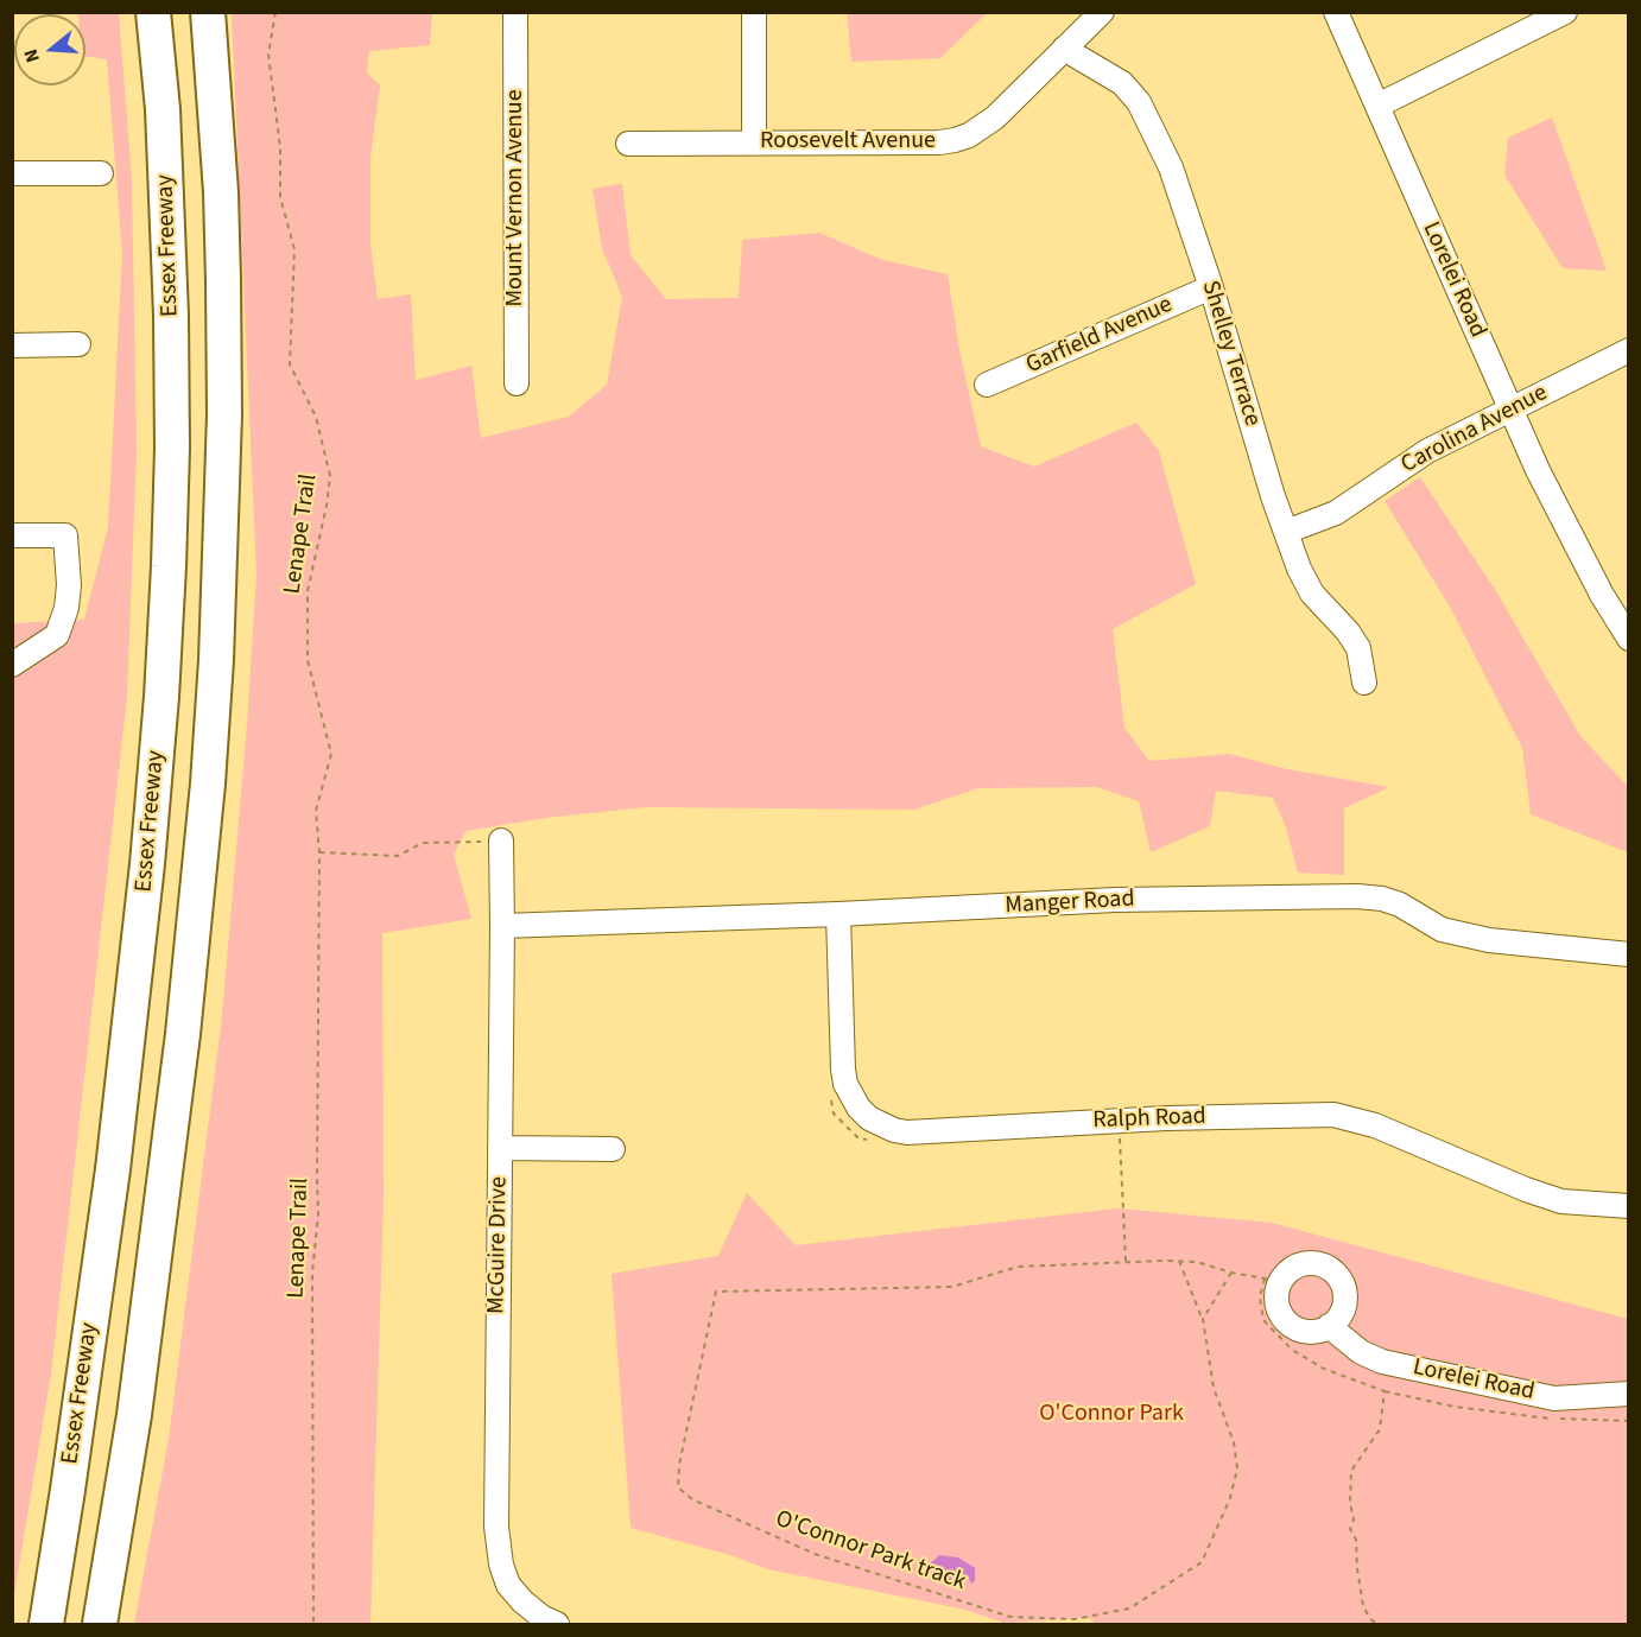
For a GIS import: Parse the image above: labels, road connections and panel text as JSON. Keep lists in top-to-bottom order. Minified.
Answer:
{"streets":{"highway":["Essex Freeway"],"street":["Roosevelt Avenue","Mount Vernon Avenue","Lorelei Road","Garfield Avenue","Shelley Terrace","Carolina Avenue","Manger Road","Ralph Road","McGuire Drive"],"path":["Lenape Trail","O'Connor Park track"]},"crossings":[["Roosevelt Avenue","Shelley Terrace"],["Lorelei Road","Carolina Avenue"],["Lorelei Road","O'Connor Park track"],["Garfield Avenue","Shelley Terrace"],["Shelley Terrace","Carolina Avenue"],["Manger Road","Ralph Road"],["Manger Road","McGuire Drive"]],"parks":["O'Connor Park"],"north":"left"}
